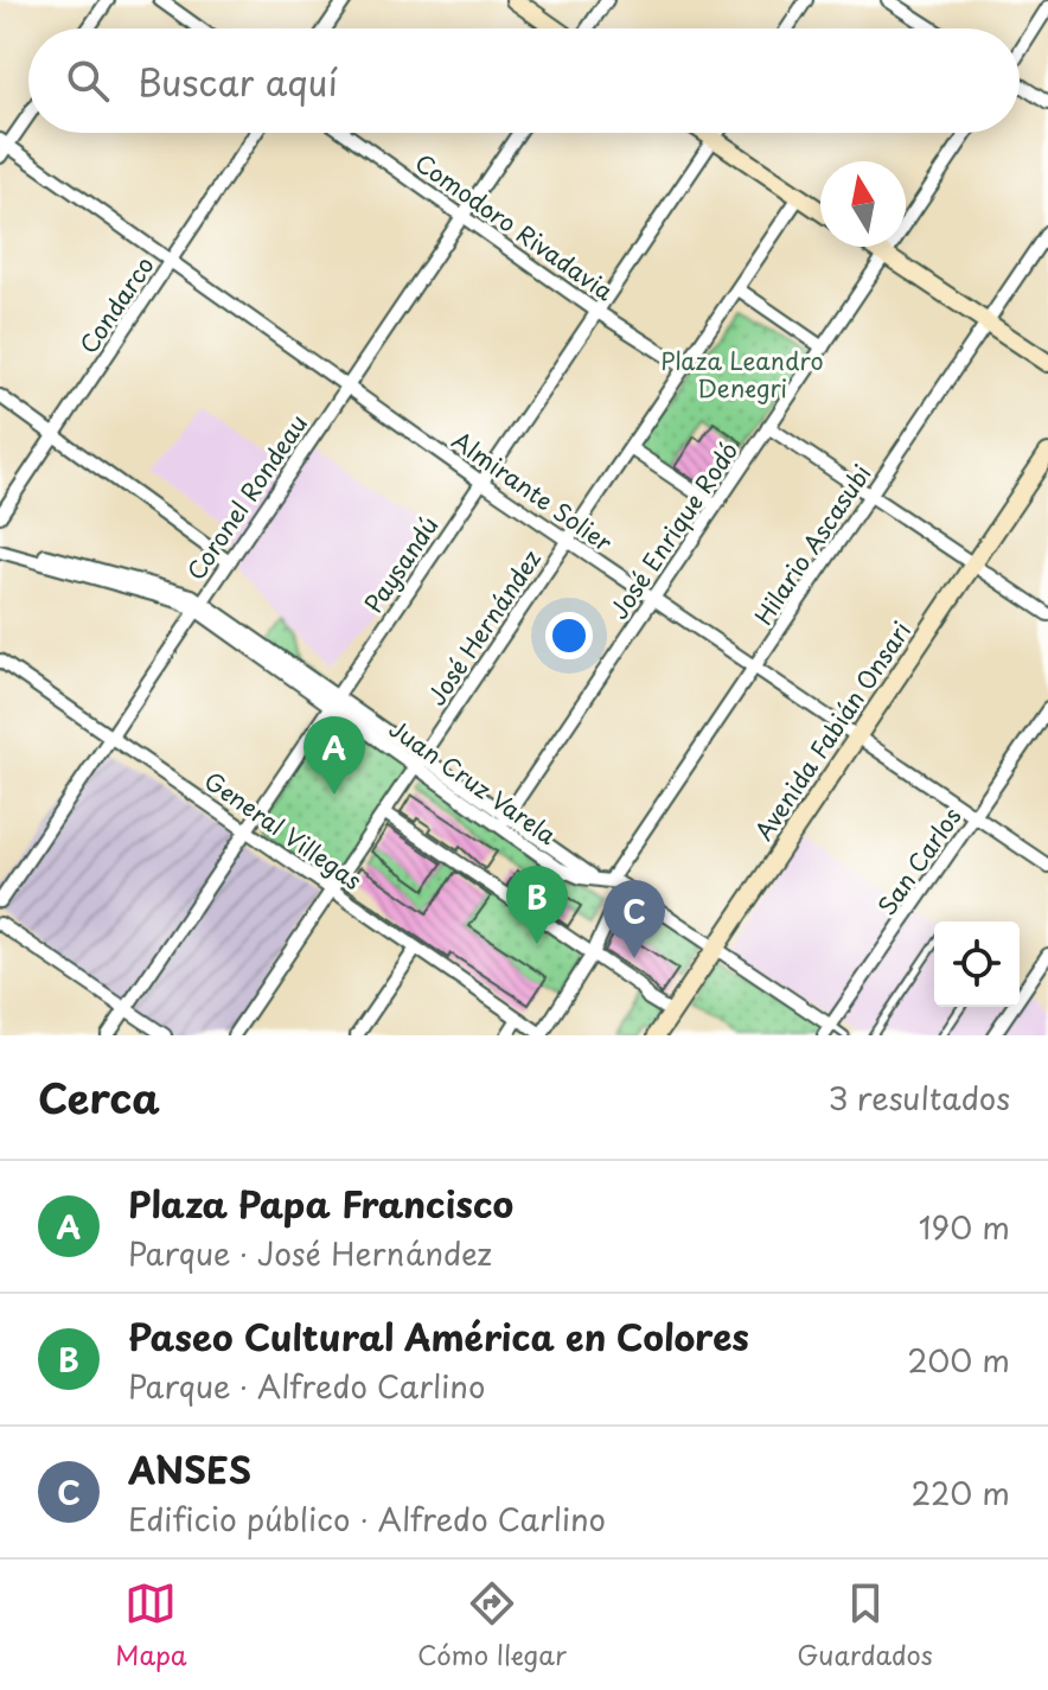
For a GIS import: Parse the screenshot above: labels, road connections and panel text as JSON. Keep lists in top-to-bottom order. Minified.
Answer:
{"streets":{"street":["Comodoro Rivadavia","Condarco","Almirante Solier","Coronel Rondeau","José Enrique Rodó","Hilario Ascasubi","Paysandú","José Hernández","Avenida Fabián Onsari","Juan Cruz Varela","General Villegas","San Carlos"]},"crossings":[["Comodoro Rivadavia","Coronel Rondeau"],["Comodoro Rivadavia","Paysandú"],["Comodoro Rivadavia","José Hernández"],["Condarco","Almirante Solier"],["Almirante Solier","Coronel Rondeau"],["Almirante Solier","José Enrique Rodó"],["Almirante Solier","Hilario Ascasubi"],["Almirante Solier","Paysandú"],["Almirante Solier","José Hernández"],["Almirante Solier","Avenida Fabián Onsari"],["Almirante Solier","San Carlos"],["Coronel Rondeau","Juan Cruz Varela"],["Coronel Rondeau","General Villegas"],["José Enrique Rodó","Juan Cruz Varela"],["Hilario Ascasubi","Juan Cruz Varela"],["Paysandú","Juan Cruz Varela"],["Paysandú","General Villegas"],["José Hernández","Juan Cruz Varela"],["José Hernández","General Villegas"],["Avenida Fabián Onsari","Juan Cruz Varela"],["Juan Cruz Varela","San Carlos"]],"parks":["Plaza Leandro Denegri"],"north":"top","page":{"search":"Buscar aquí","pins":["A","B","C"],"heading":["Cerca","3 resultados"],"list":[{"mark":"A","name":"Plaza Papa Francisco","note":"Parque · José Hernández","value":"190 m"},{"mark":"B","name":"Paseo Cultural América en Colores","note":"Parque · Alfredo Carlino","value":"200 m"},{"mark":"C","name":"ANSES","note":"Edificio público · Alfredo Carlino","value":"220 m"}],"nav":["Mapa","Cómo llegar","Guardados"]}}
